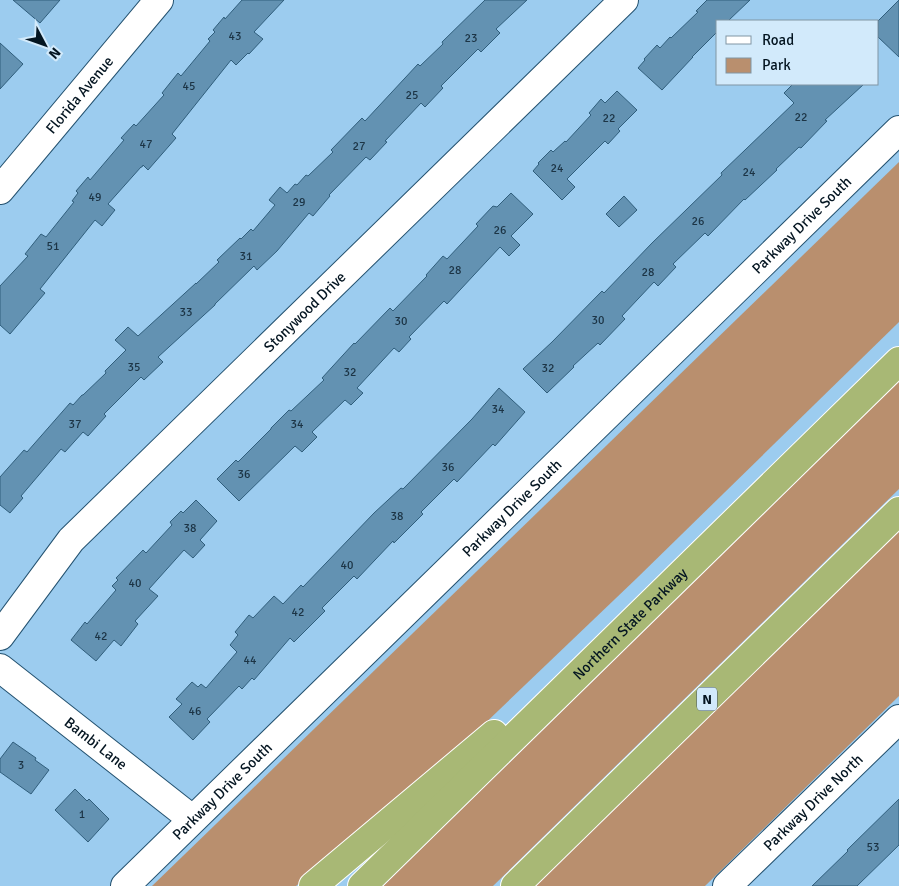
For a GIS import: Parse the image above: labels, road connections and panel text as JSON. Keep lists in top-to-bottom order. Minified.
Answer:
{"streets":{"highway":["Northern State Parkway","N"],"street":["Florida Avenue","Parkway Drive South","Stonywood Drive","Bambi Lane","Parkway Drive North"]},"crossings":[["Parkway Drive South","Bambi Lane"]],"house_numbers":["43","23","45","25","22","22","47","27","24","24","49","29","26","26","51","31","28","28","33","30","30","35","32","32","34","37","34","36","36","38","38","40","40","42","42","44","46","3","1","53"],"legend":["Road","Park"],"north":"bottom right"}
